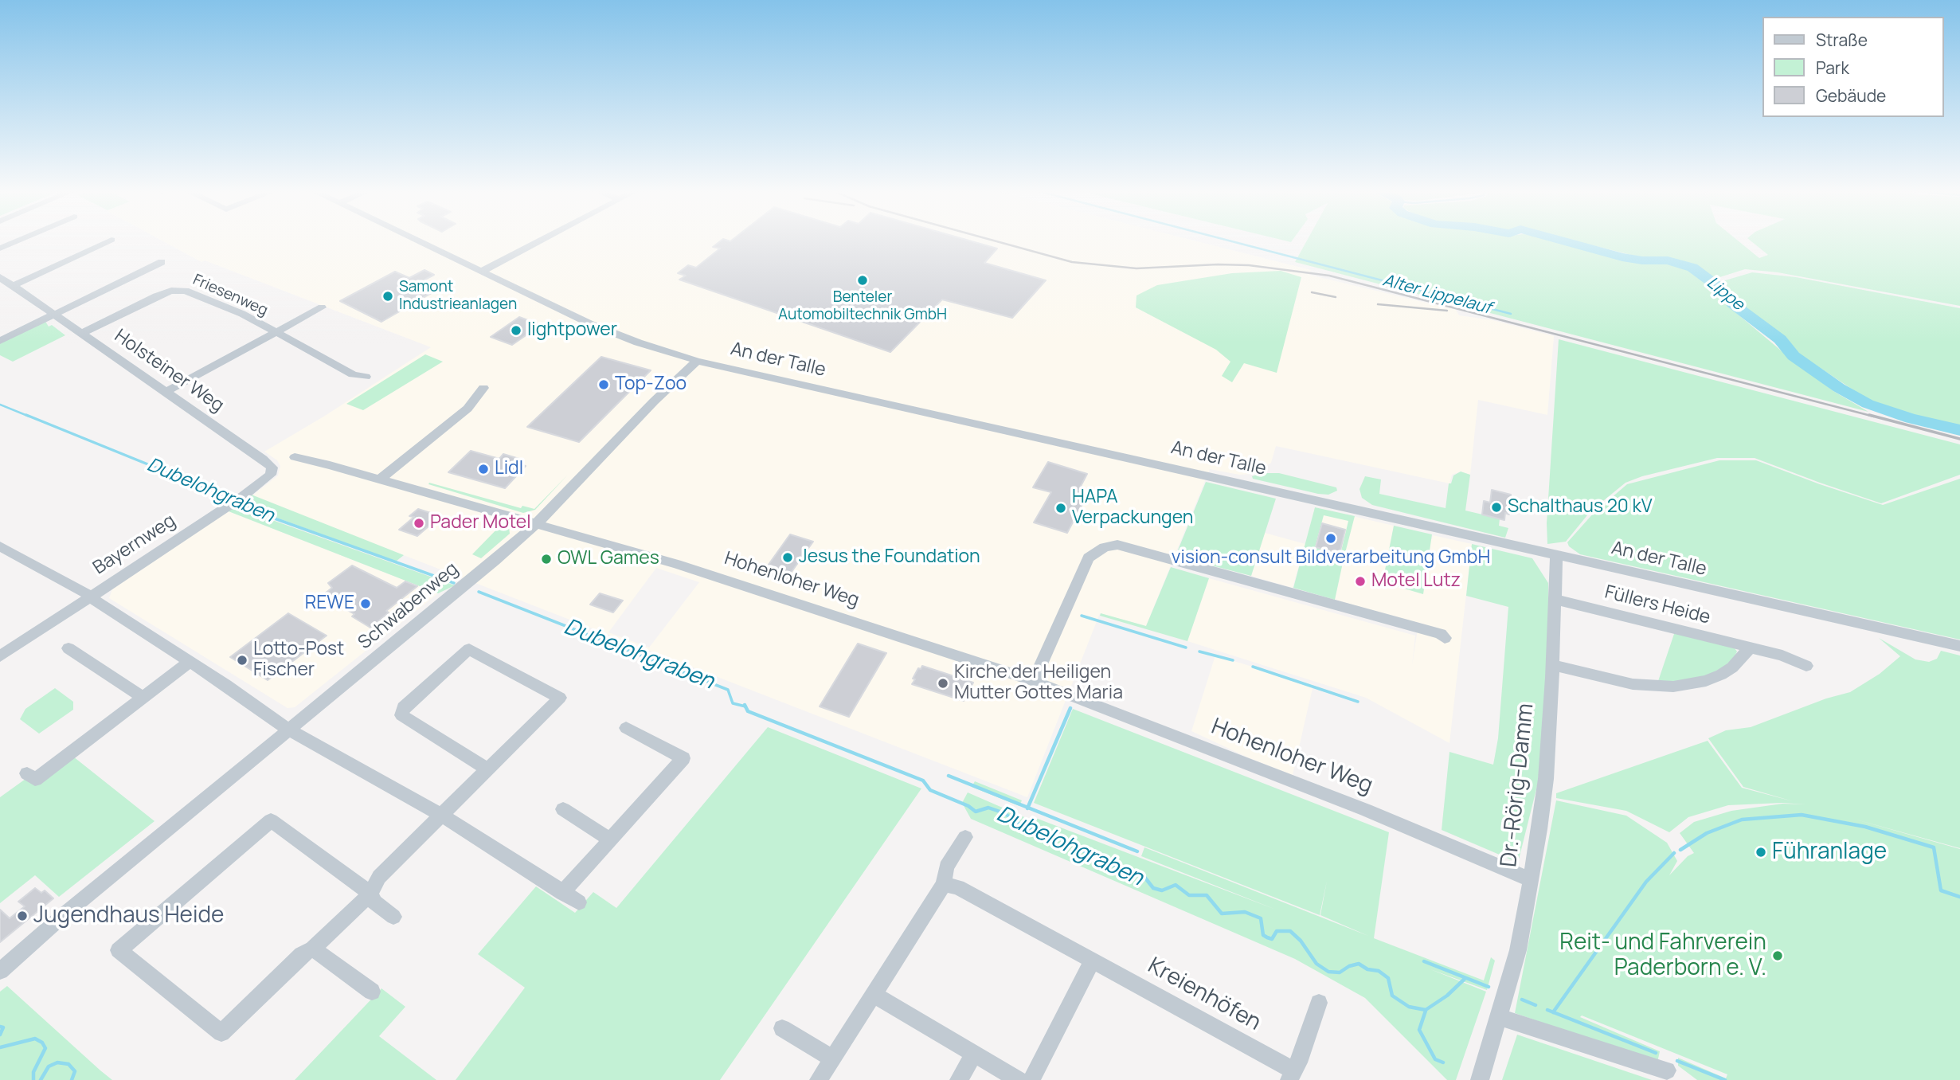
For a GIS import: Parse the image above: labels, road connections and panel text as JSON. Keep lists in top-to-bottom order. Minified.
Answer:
{"streets":{"street":["Friesenweg","An der Talle","Holsteiner Weg","Bayernweg","Hohenloher Weg","Füllers Heide","Schwabenweg","Dr.-Rörig-Damm","Kreienhöfen"]},"crossings":[["Friesenweg","Holsteiner Weg"],["An der Talle","Schwabenweg"],["An der Talle","Dr.-Rörig-Damm"],["Holsteiner Weg","Bayernweg"],["Hohenloher Weg","Schwabenweg"],["Hohenloher Weg","Dr.-Rörig-Damm"],["Füllers Heide","Dr.-Rörig-Damm"]],"water":["Lippe","Alter Lippelauf","Dubelohgraben"],"places":["Benteler Automobiltechnik GmbH","Samont Industrieanlagen","lightpower","Top-Zoo","Lidl","Schalthaus 20 kV","HAPA Verpackungen","Pader Motel","vision-consult Bildverarbeitung GmbH","Jesus the Foundation","OWL Games","Motel Lutz","REWE","Lotto-Post Fischer","Kirche der Heiligen Mutter Gottes Maria","Führanlage","Jugendhaus Heide","Reit- und Fahrverein Paderborn e. V."],"legend":["Straße","Park","Gebäude"]}
